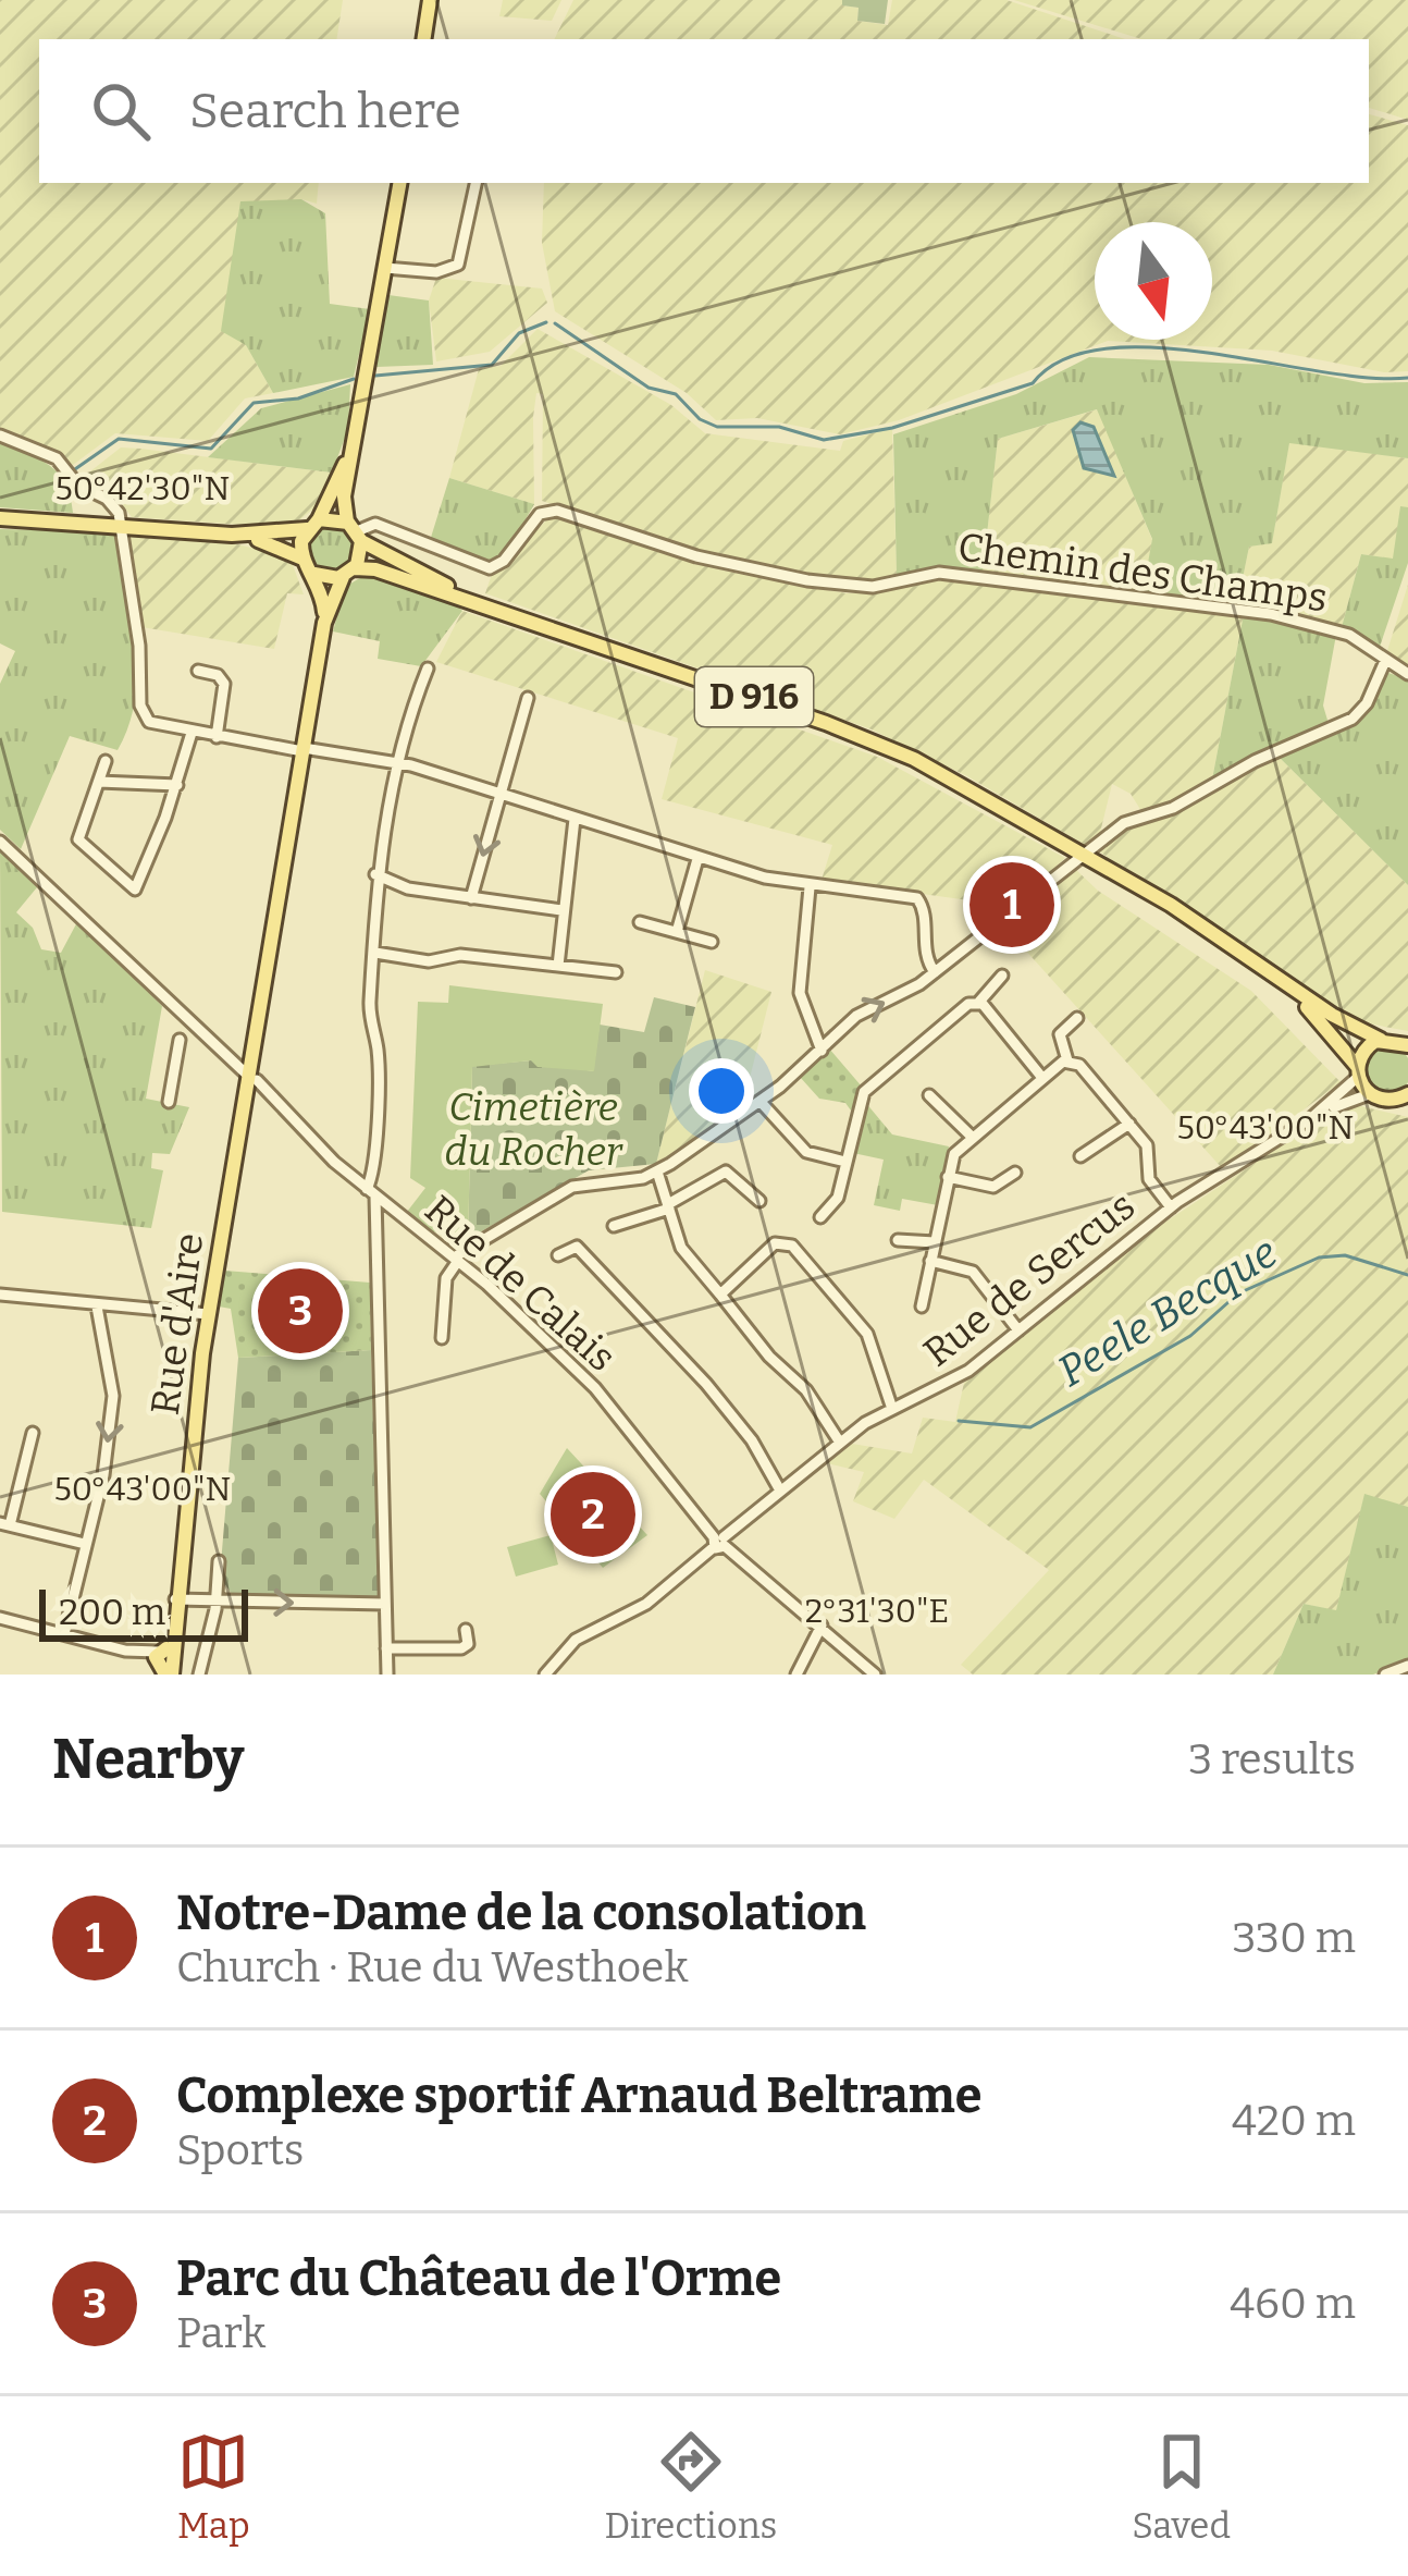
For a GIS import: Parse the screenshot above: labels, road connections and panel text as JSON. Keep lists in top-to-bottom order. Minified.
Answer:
{"streets":{"main road":["D 916","Rue d'Aire"],"street":["Chemin des Champs","Rue de Sercus","Rue de Calais"]},"crossings":[["Chemin des Champs","D 916"],["Chemin des Champs","Rue d'Aire"],["D 916","Rue de Sercus"],["D 916","Rue d'Aire"],["Rue de Sercus","Rue de Calais"],["Rue de Calais","Rue d'Aire"]],"water":["Peele Becque"],"parks":["Cimetière du Rocher"],"scale_bar":"200 m","north":"bottom","page":{"search":"Search here","pins":["1","3","2"],"scale":"200 m","heading":["Nearby","3 results"],"list":[{"mark":"1","name":"Notre-Dame de la consolation","note":"Church · Rue du Westhoek","value":"330 m"},{"mark":"2","name":"Complexe sportif Arnaud Beltrame","note":"Sports","value":"420 m"},{"mark":"3","name":"Parc du Château de l'Orme","note":"Park","value":"460 m"}],"nav":["Map","Directions","Saved"]},"coordinates":["50°42'30\"N","50°43'00\"N","2°31'30\"E"]}
